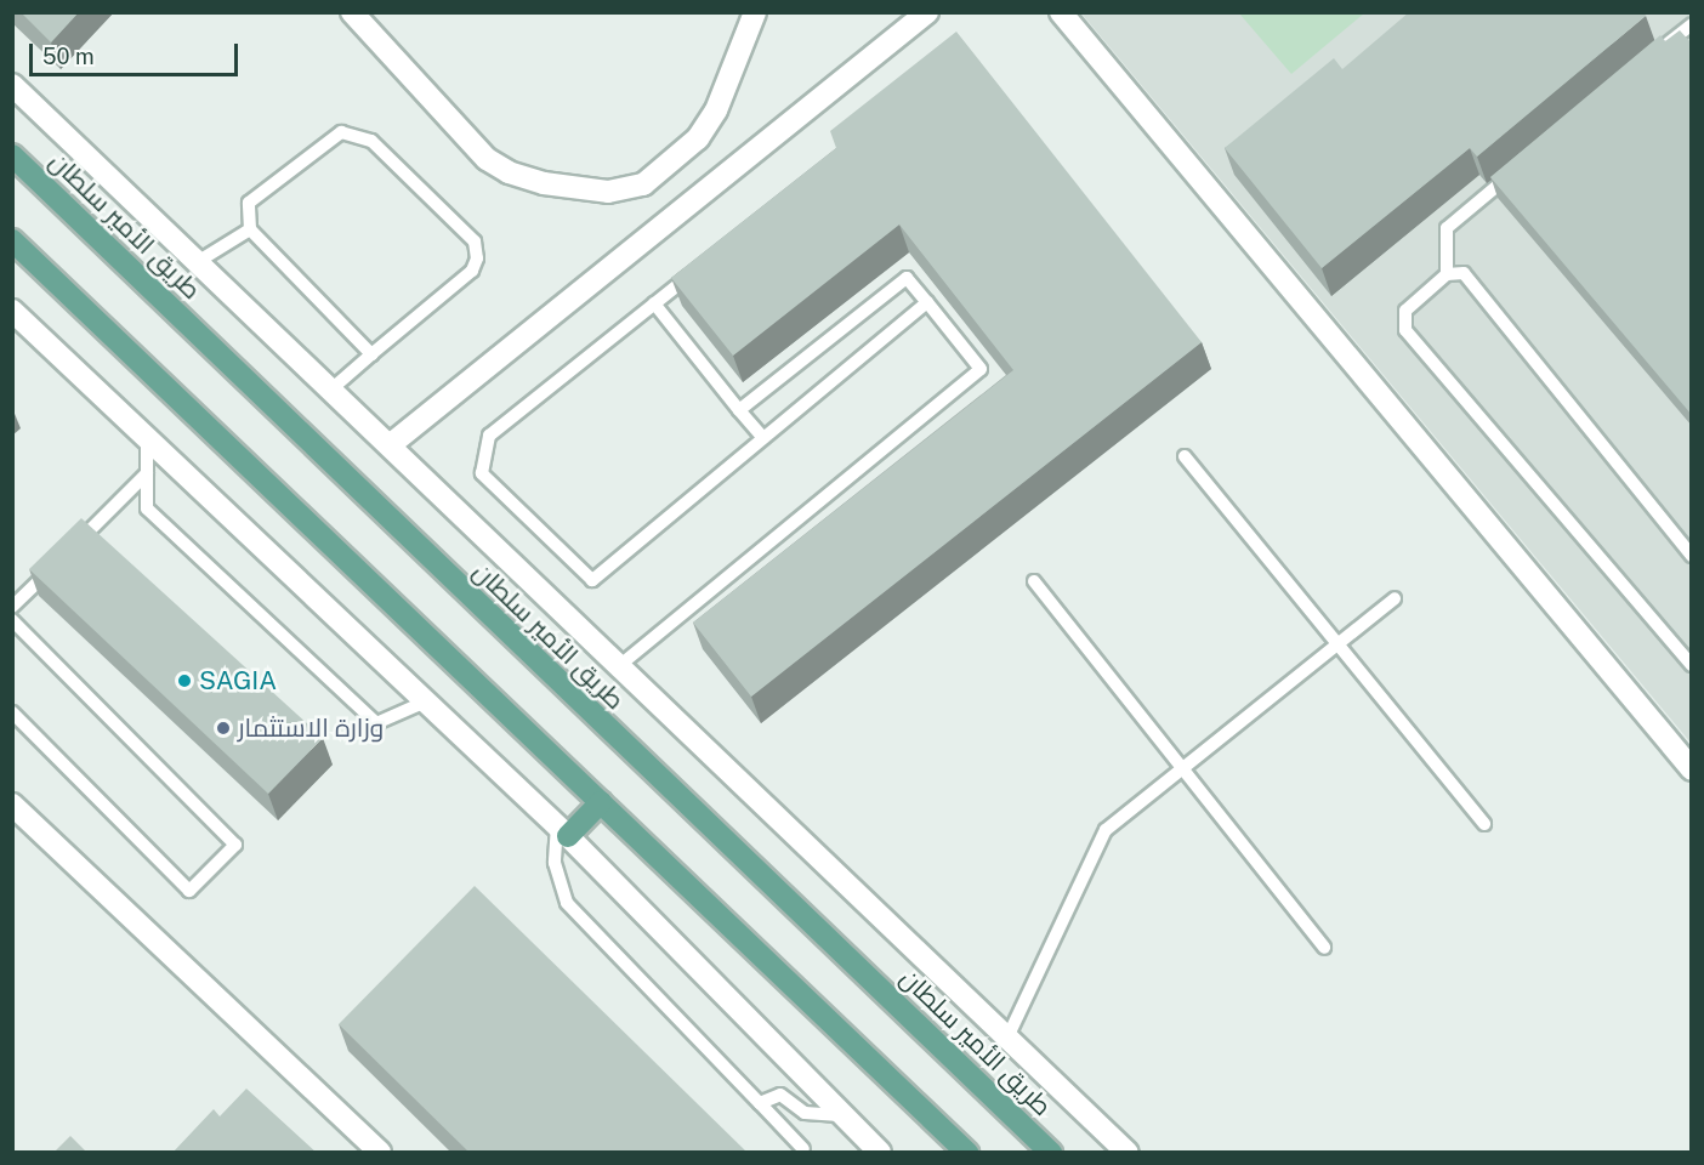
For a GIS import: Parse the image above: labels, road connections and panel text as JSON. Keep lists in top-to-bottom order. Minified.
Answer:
{"streets":{"main road":["طريق الأمير سلطان"]},"places":["SAGIA","وزارة الاستثمار"],"scale_bar":"50 m"}
